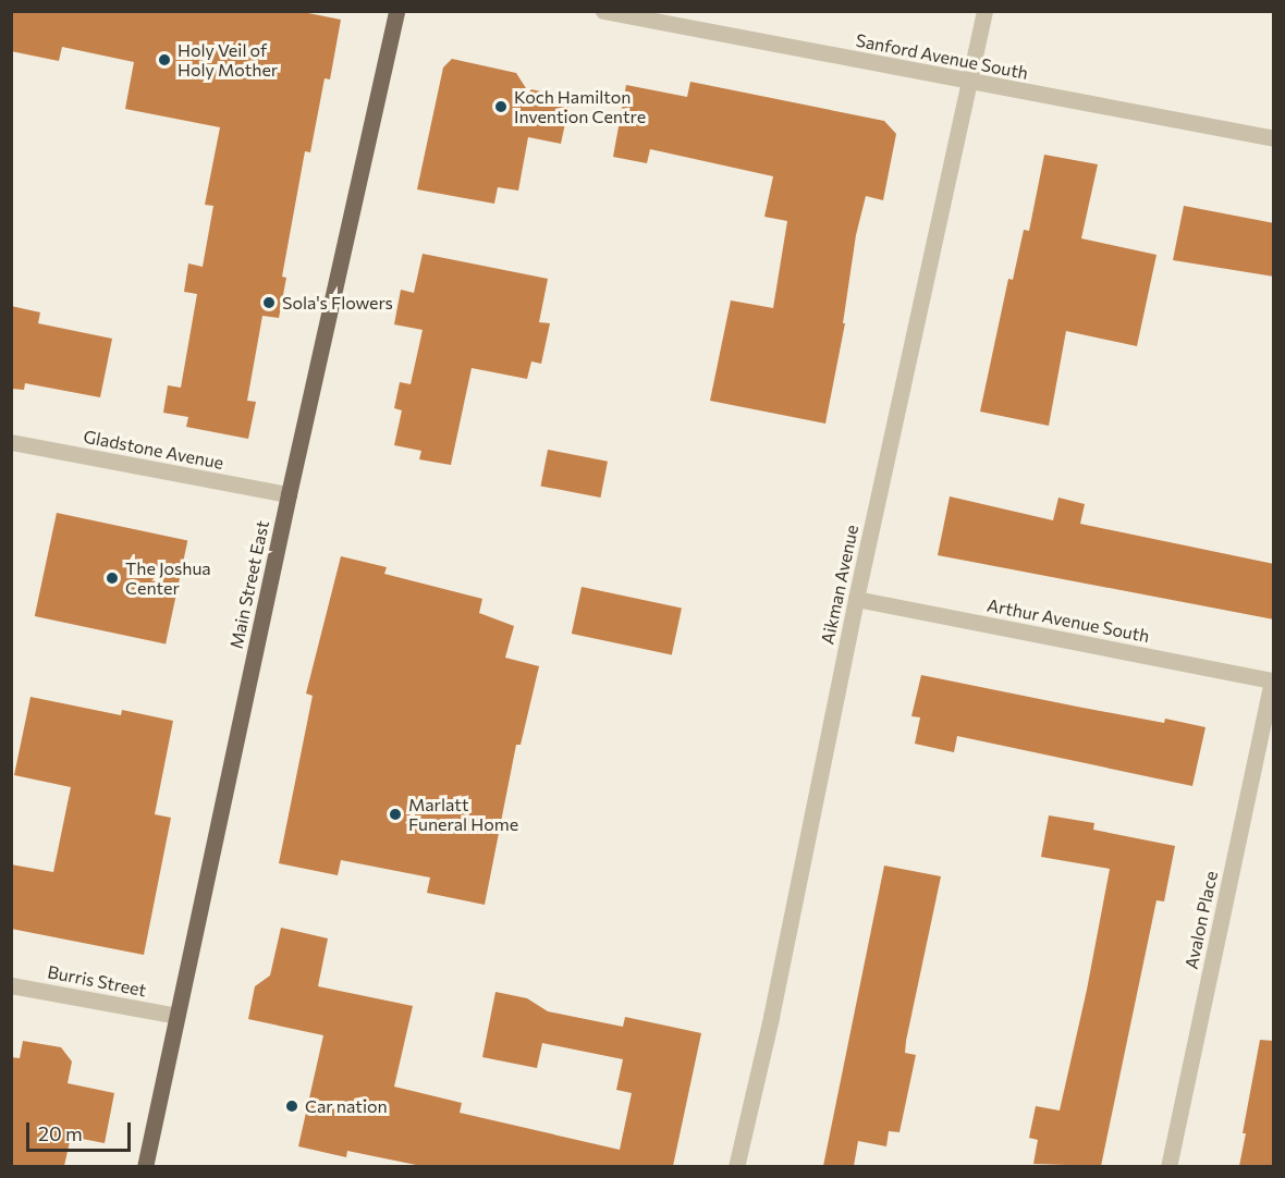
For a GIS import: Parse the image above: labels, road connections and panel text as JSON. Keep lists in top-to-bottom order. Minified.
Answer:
{"streets":{"main road":["Main Street East"],"street":["Sanford Avenue South","Gladstone Avenue","Aikman Avenue","Arthur Avenue South","Avalon Place","Burris Street"]},"crossings":[["Sanford Avenue South","Aikman Avenue"],["Gladstone Avenue","Main Street East"],["Main Street East","Burris Street"],["Aikman Avenue","Arthur Avenue South"],["Arthur Avenue South","Avalon Place"]],"places":["Holy Veil of Holy Mother","Koch Hamilton Invention Centre","Sola's Flowers","The Joshua Center","Marlatt Funeral Home","Car nation"],"scale_bar":"20 m"}
